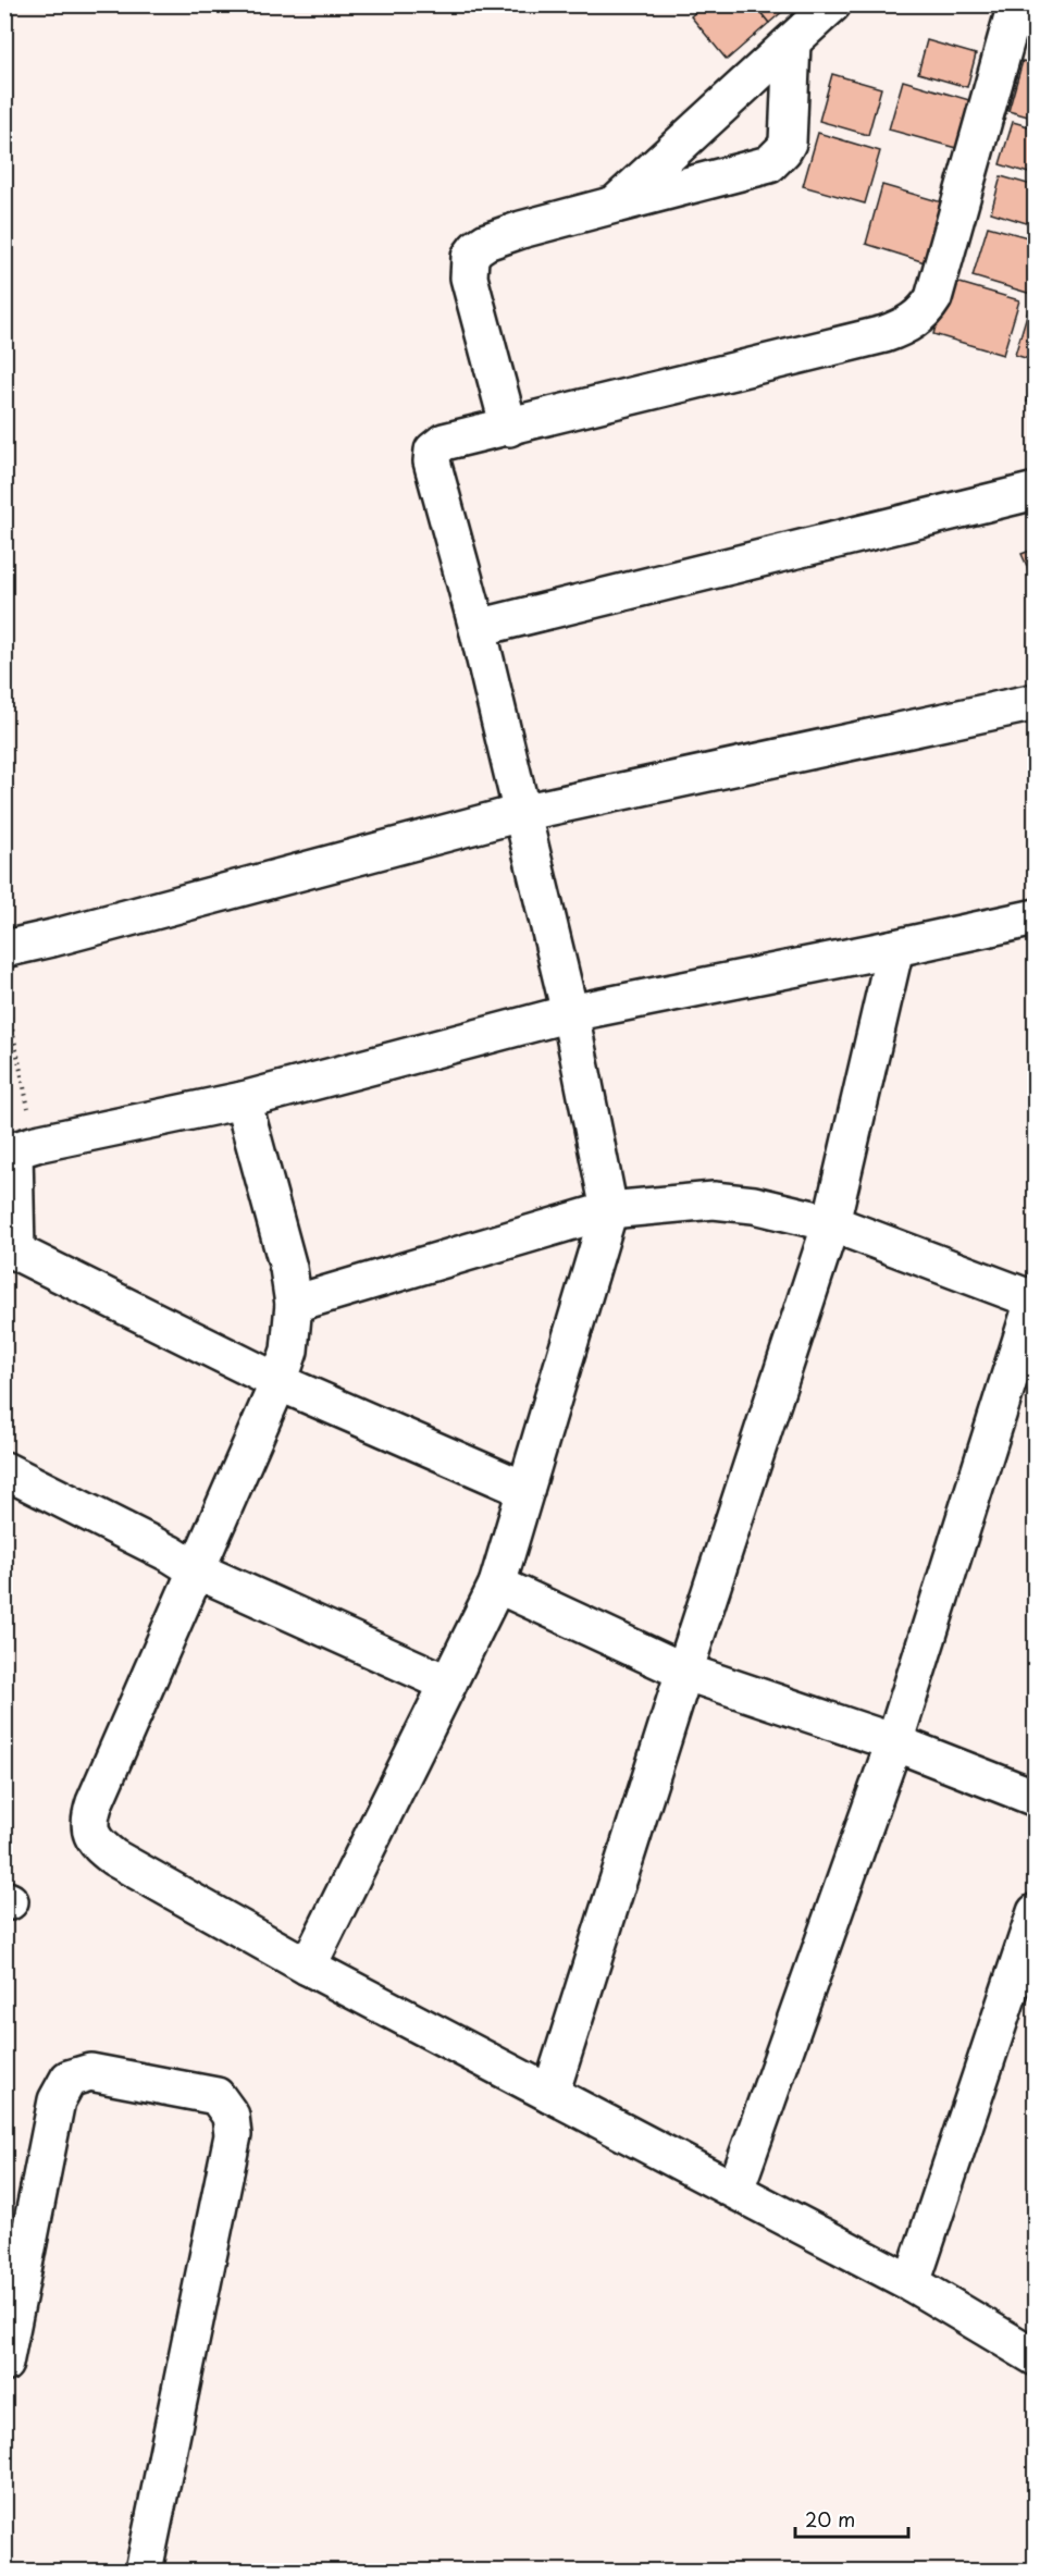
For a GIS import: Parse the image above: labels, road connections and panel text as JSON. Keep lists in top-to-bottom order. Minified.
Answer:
{"scale_bar":"20 m"}
